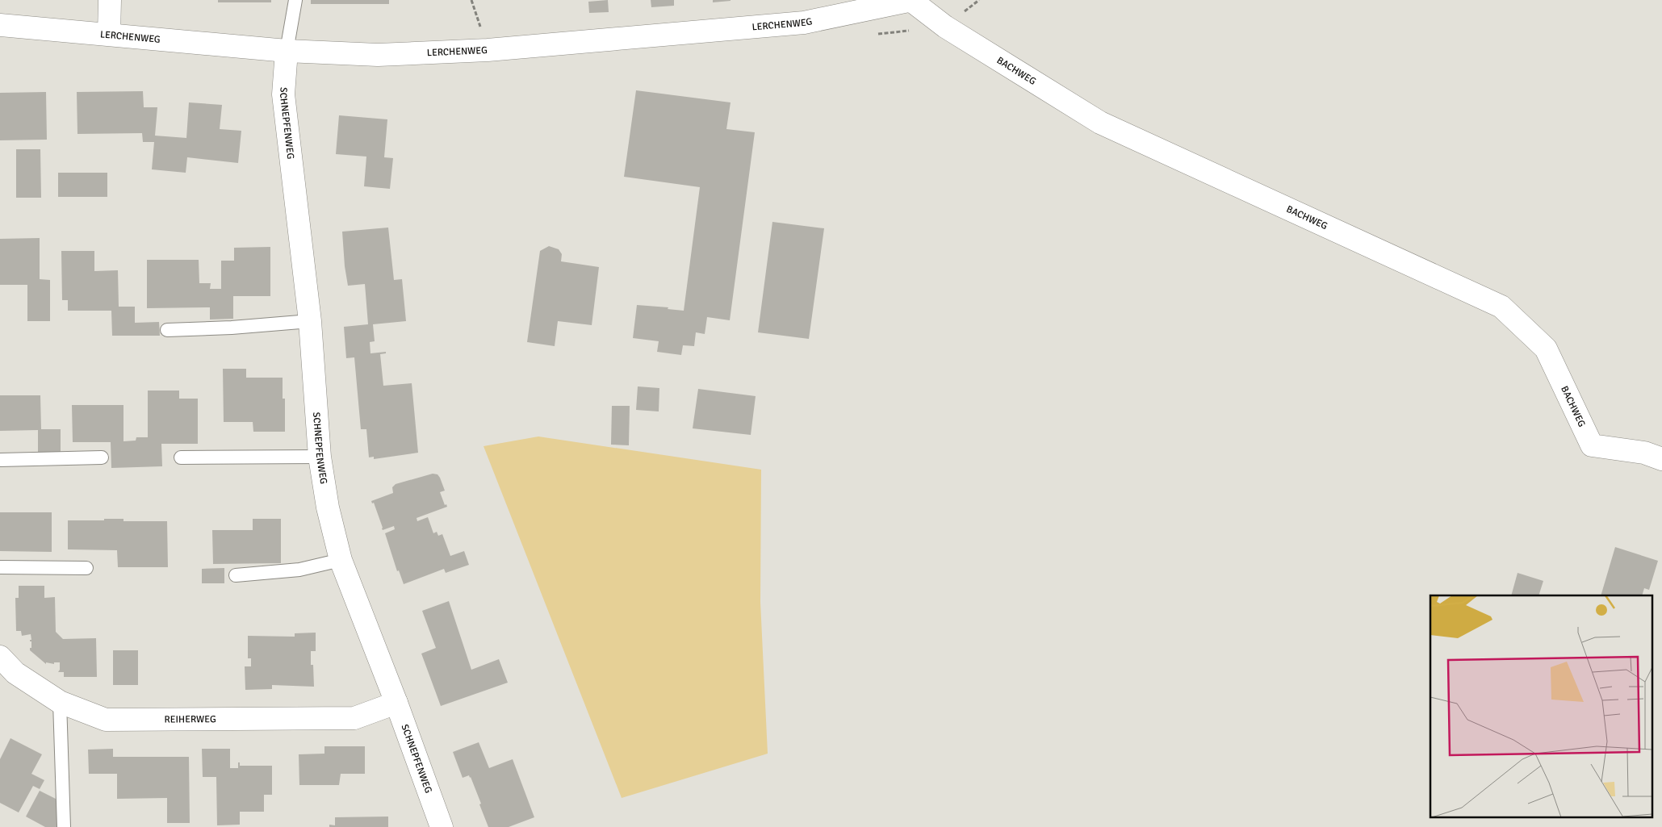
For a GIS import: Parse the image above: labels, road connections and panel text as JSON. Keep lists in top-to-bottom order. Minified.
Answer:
{"streets":{"street":["LERCHENWEG","BACHWEG","SCHNEPFENWEG","REIHERWEG"]},"crossings":[["LERCHENWEG","BACHWEG"],["LERCHENWEG","SCHNEPFENWEG"],["SCHNEPFENWEG","REIHERWEG"]]}
